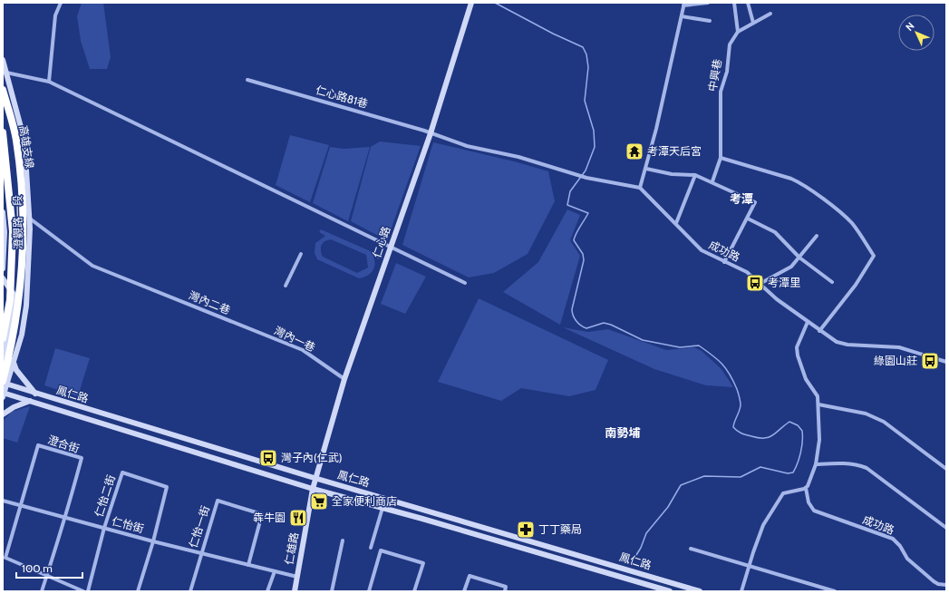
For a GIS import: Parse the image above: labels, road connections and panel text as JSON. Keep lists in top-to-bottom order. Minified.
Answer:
{"streets":{"highway":["高雄支線"],"main road":["澄觀路一段","仁心路","鳳仁路","仁雄路"],"street":["中興巷","仁心路81巷","成功路","灣內二巷","灣內一巷","澄合街","仁怡二街","仁怡街","仁怡一街"]},"crossings":[["仁心路81巷","仁心路"],["高雄支線","澄觀路一段"],["高雄支線","鳳仁路"],["澄觀路一段","灣內二巷"],["澄觀路一段","鳳仁路"],["仁心路","灣內一巷"],["仁心路","鳳仁路"],["仁心路","仁雄路"],["灣內二巷","灣內一巷"],["鳳仁路","仁雄路"],["澄合街","仁怡街"],["仁怡二街","仁怡街"],["仁怡街","仁怡一街"],["仁怡街","仁雄路"]],"districts":["考潭","南勢埔"],"places":{"temple":["考潭天后宮"],"bus stop":["考潭里","綠園山莊","灣子內(仁武)"],"supermarket":["全家便利商店"],"restaurant":["犇牛園"],"pharmacy":["丁丁藥局"]},"scale_bar":"100 m","north":"top left"}
